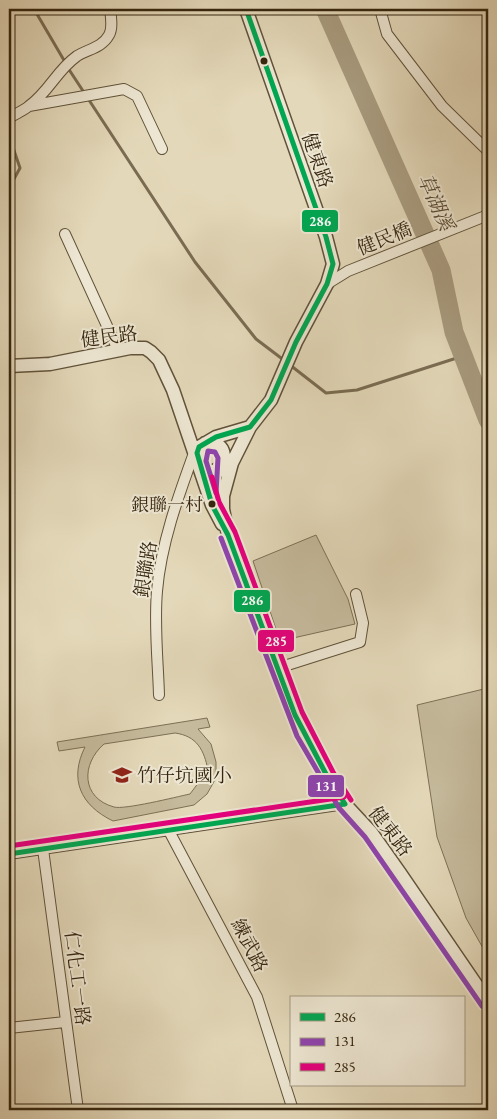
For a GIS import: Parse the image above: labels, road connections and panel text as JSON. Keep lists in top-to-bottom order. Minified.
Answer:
{"streets":{"street":["健東路","健民橋","健民路","銀聯路","練武路","仁化工一路"]},"crossings":[["健東路","健民橋"],["健東路","健民路"],["健東路","銀聯路"],["健民路","銀聯路"]],"water":["草湖溪"],"places":{"other":["銀聯一村"],"school or university":["竹仔坑國小"]},"lines":["transit line 286","transit line 131","transit line 285"],"legend":["286","131","285"]}
